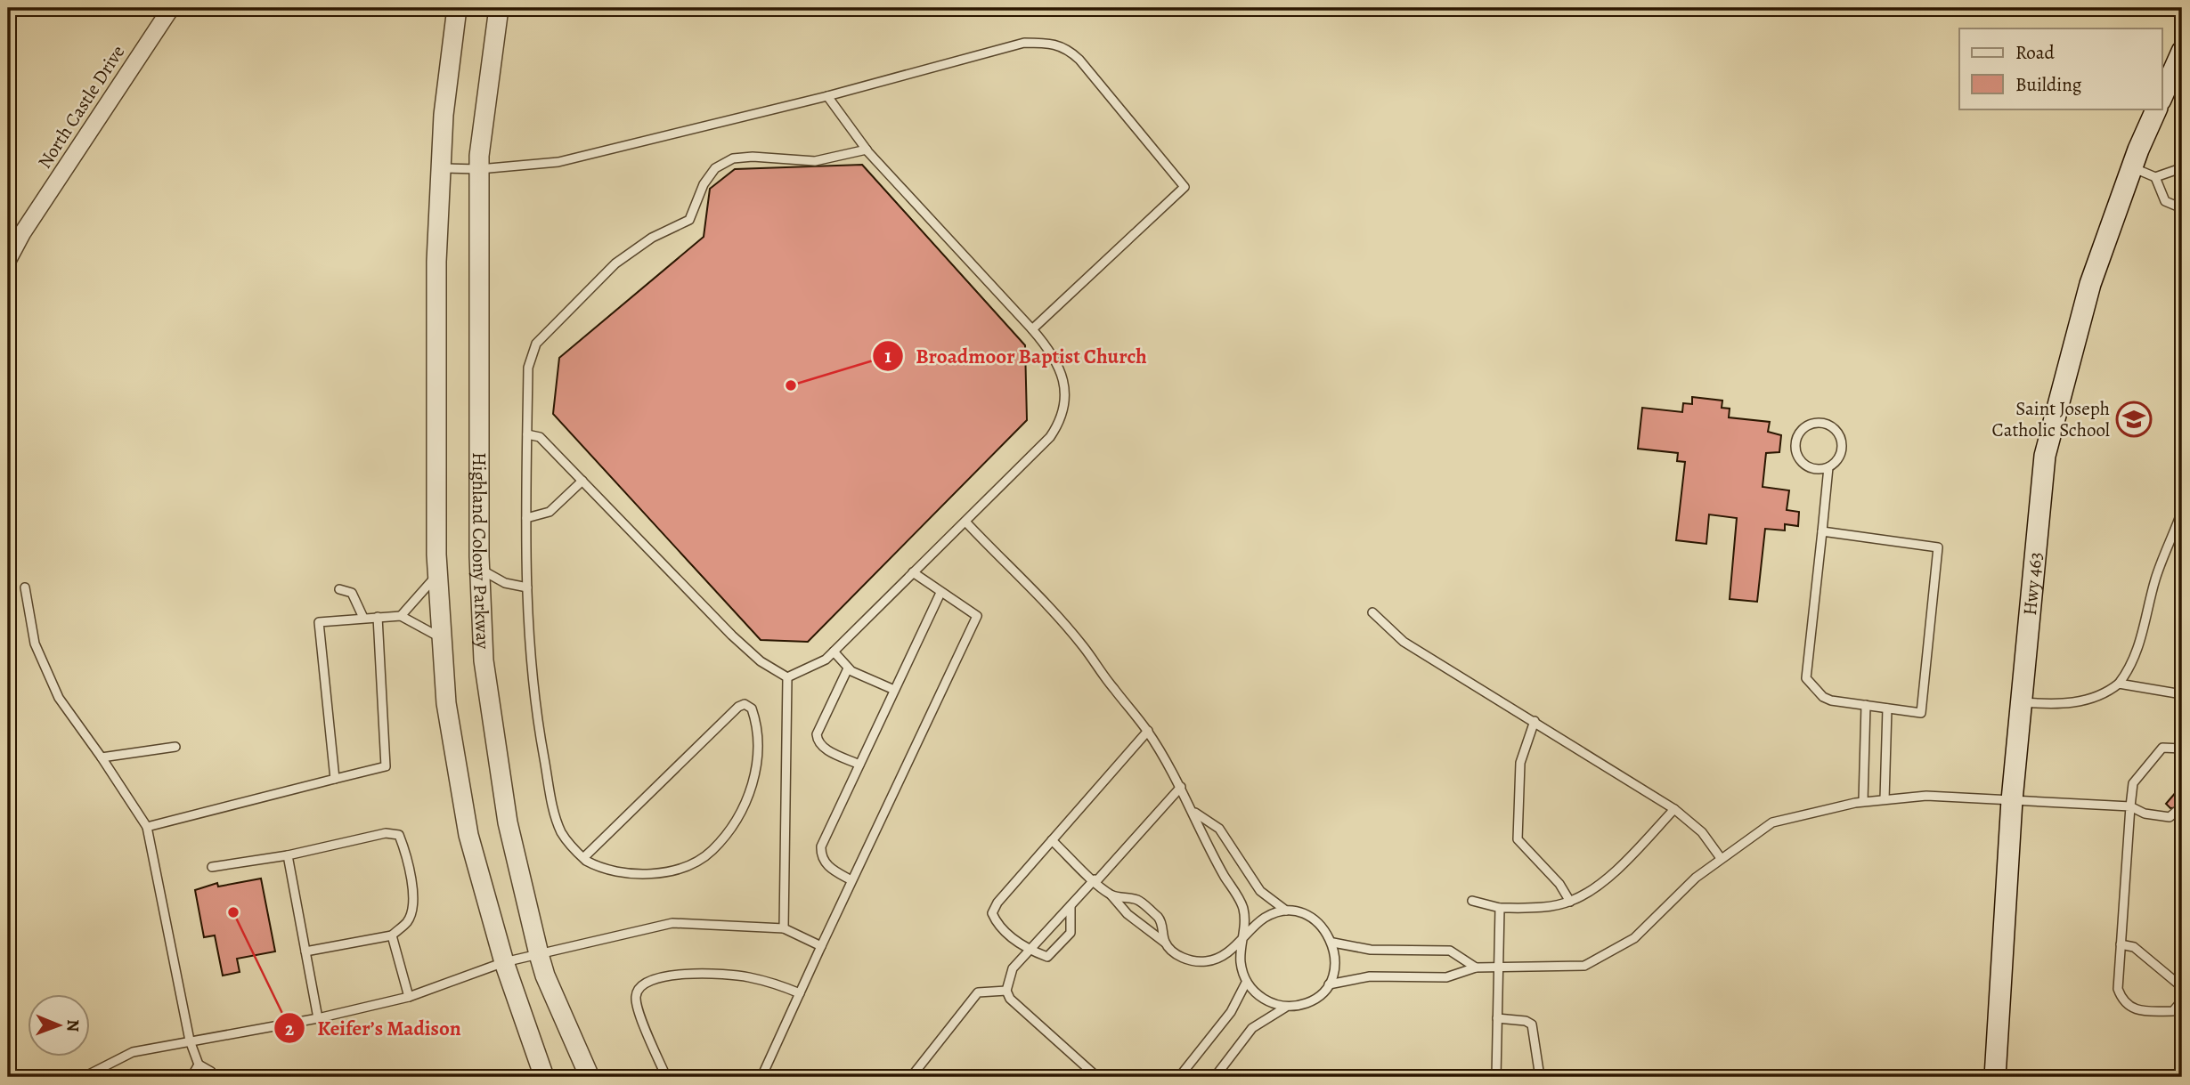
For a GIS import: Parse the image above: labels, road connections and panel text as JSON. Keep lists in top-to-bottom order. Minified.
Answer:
{"streets":{"main road":["Hwy 463"],"street":["North Castle Drive","Highland Colony Parkway"]},"places":{"other":["Broadmoor Baptist Church","Keifer’s Madison"],"school or university":["Saint Joseph Catholic School"]},"legend":["Road","Building"],"north":"right"}
